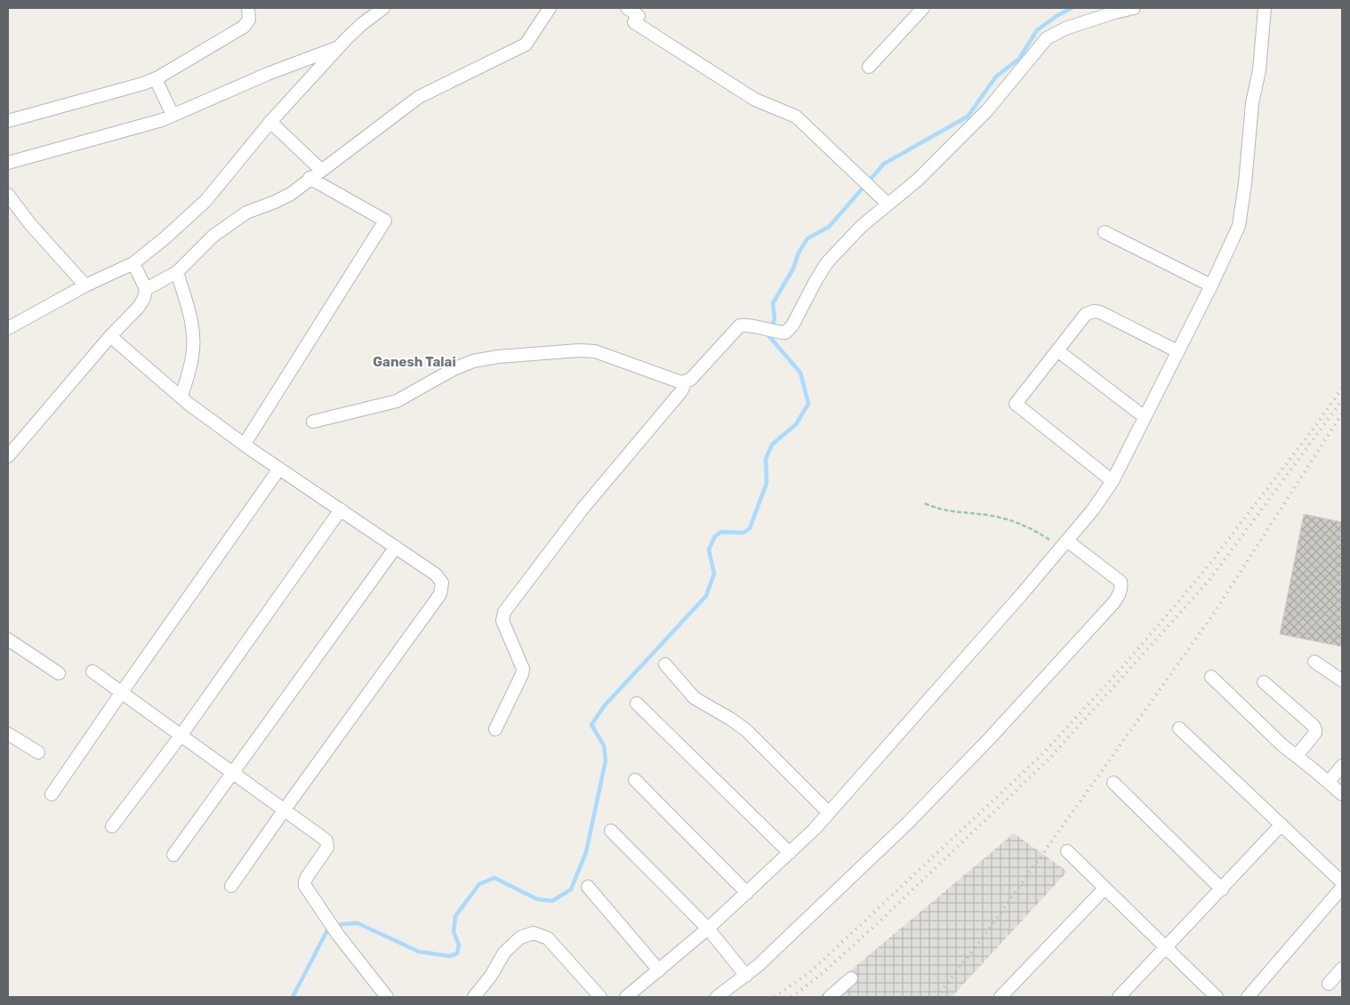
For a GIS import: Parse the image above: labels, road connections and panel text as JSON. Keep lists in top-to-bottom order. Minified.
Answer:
{"districts":["Ganesh Talai"]}
